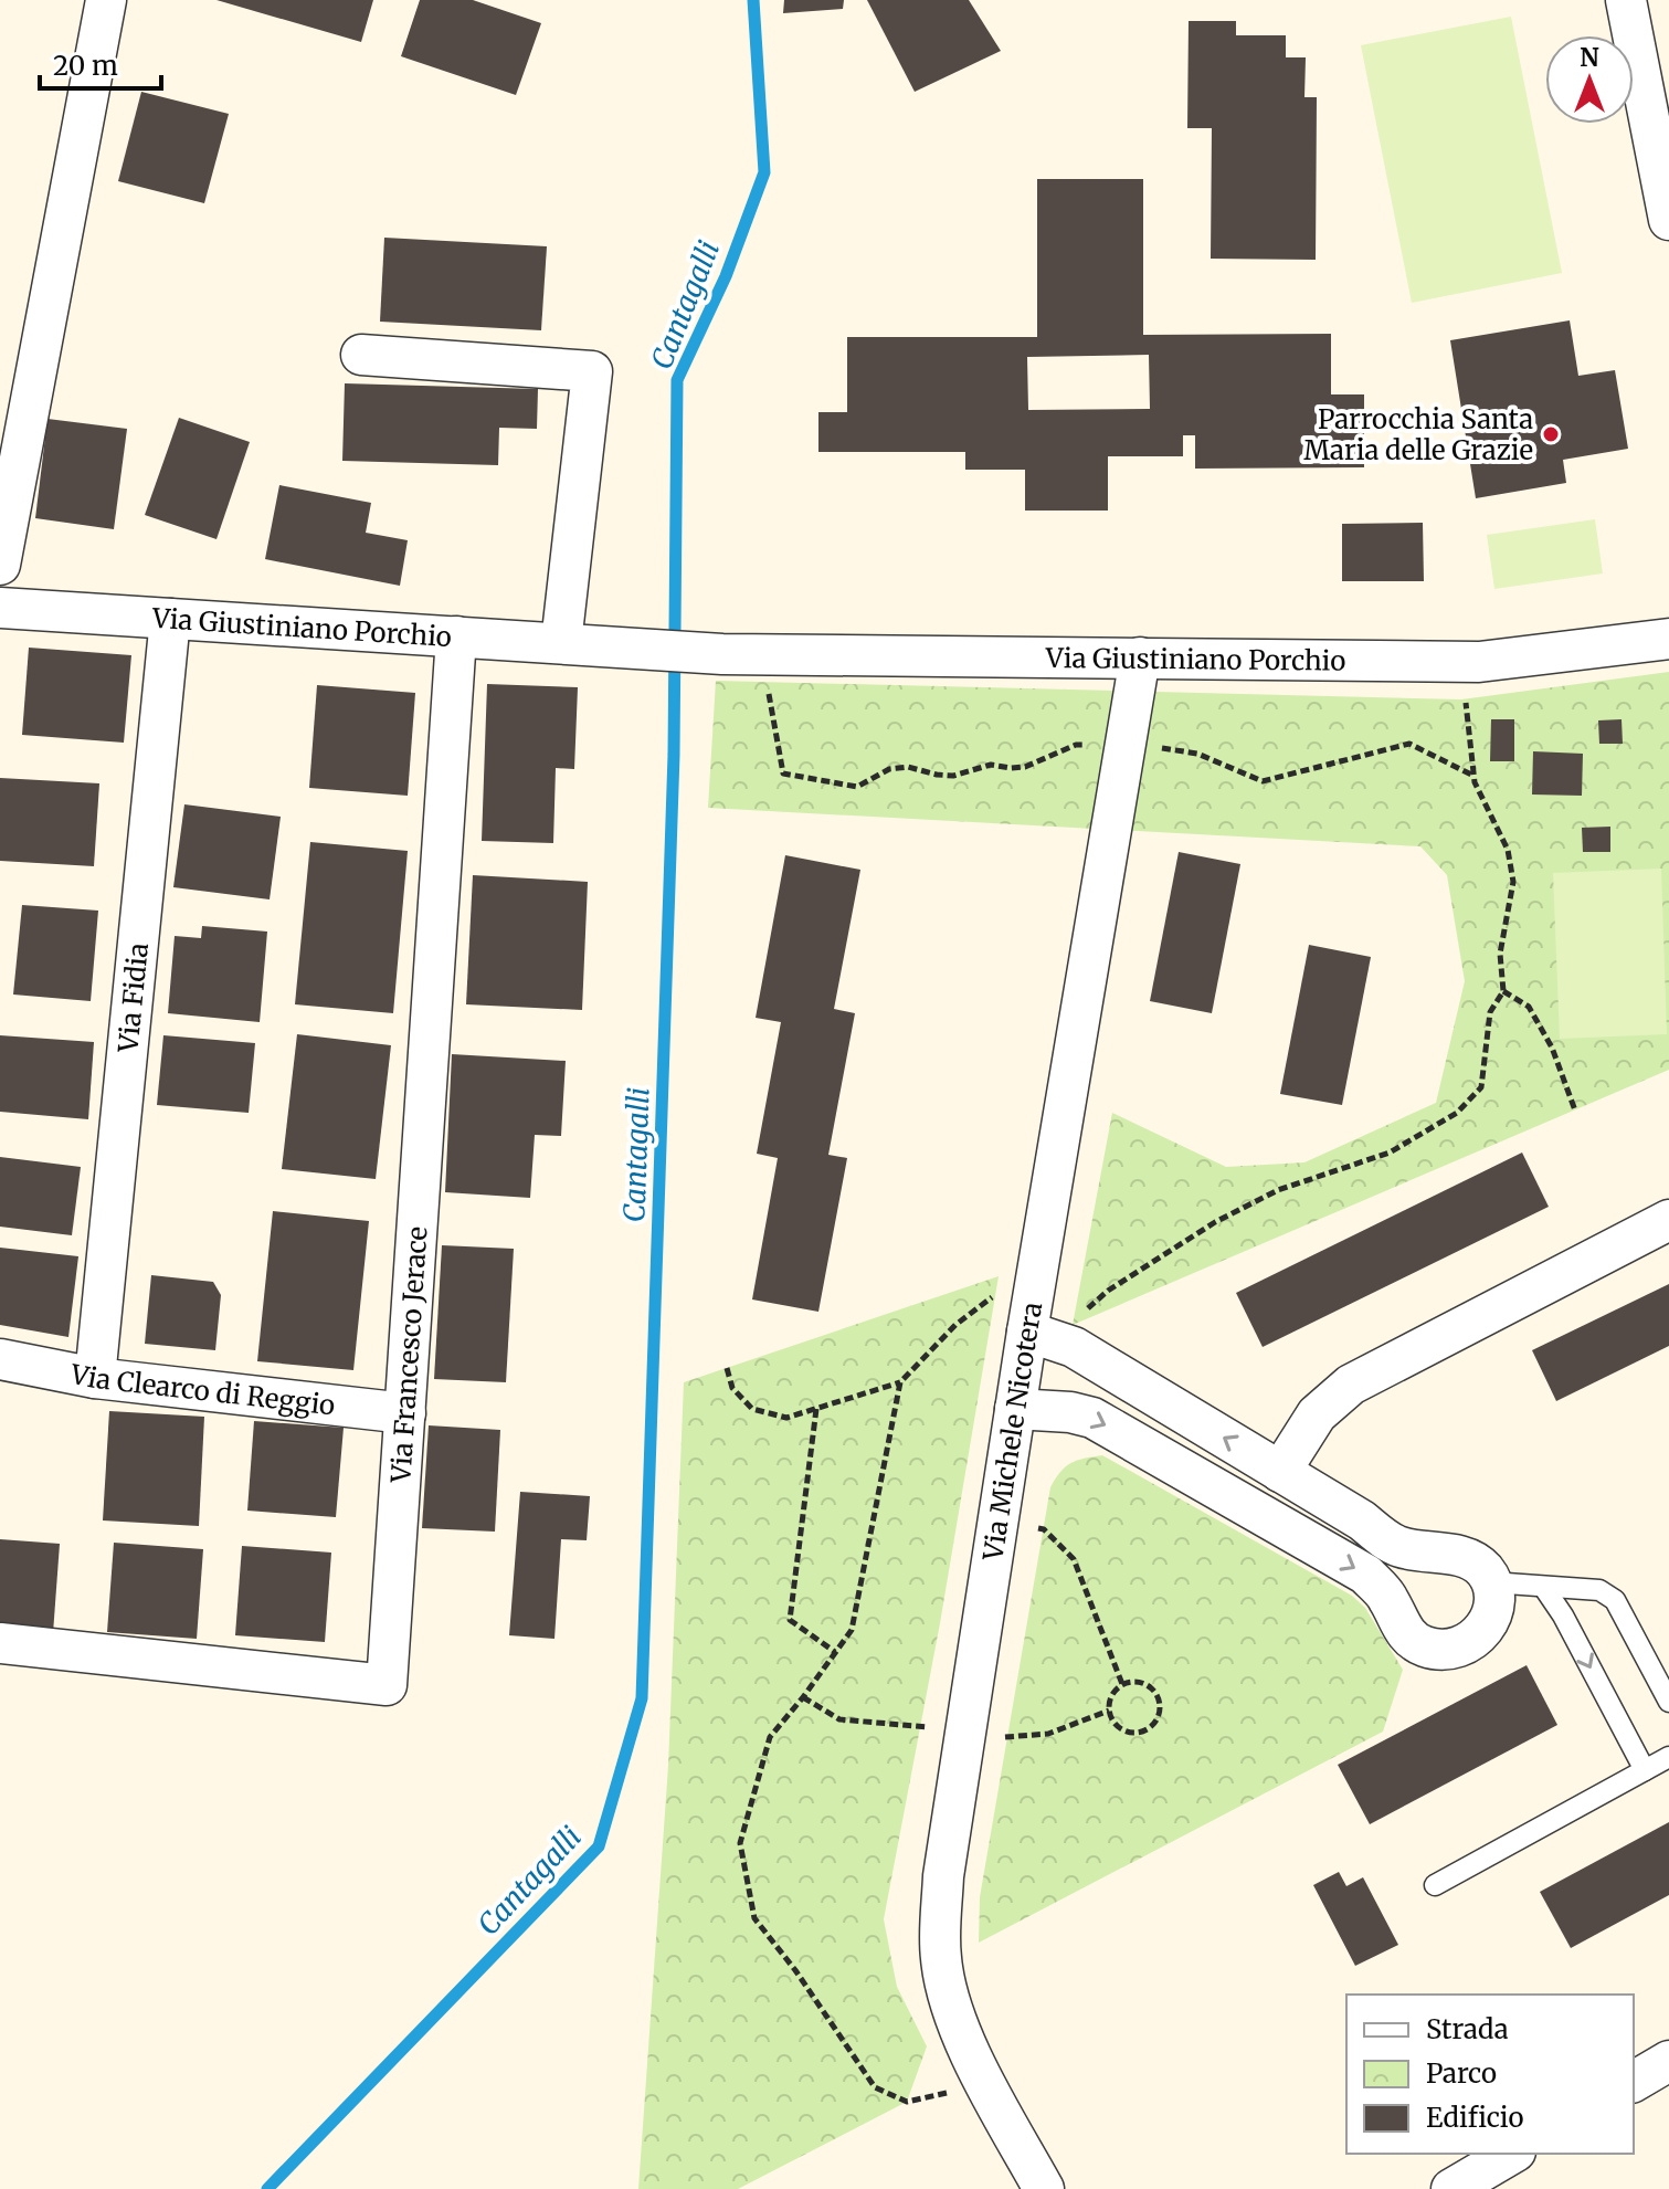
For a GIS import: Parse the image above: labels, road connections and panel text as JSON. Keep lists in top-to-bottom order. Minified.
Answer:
{"streets":{"street":["Via Giustiniano Porchio","Via Fidia","Via Francesco Jerace","Via Clearco di Reggio","Via Michele Nicotera"]},"crossings":[["Via Giustiniano Porchio","Via Fidia"],["Via Giustiniano Porchio","Via Francesco Jerace"],["Via Giustiniano Porchio","Via Michele Nicotera"],["Via Fidia","Via Clearco di Reggio"],["Via Francesco Jerace","Via Clearco di Reggio"]],"water":["Cantagalli"],"places":["Parrocchia Santa Maria delle Grazie"],"legend":["Strada","Parco","Edificio"],"scale_bar":"20 m","north":"top"}
